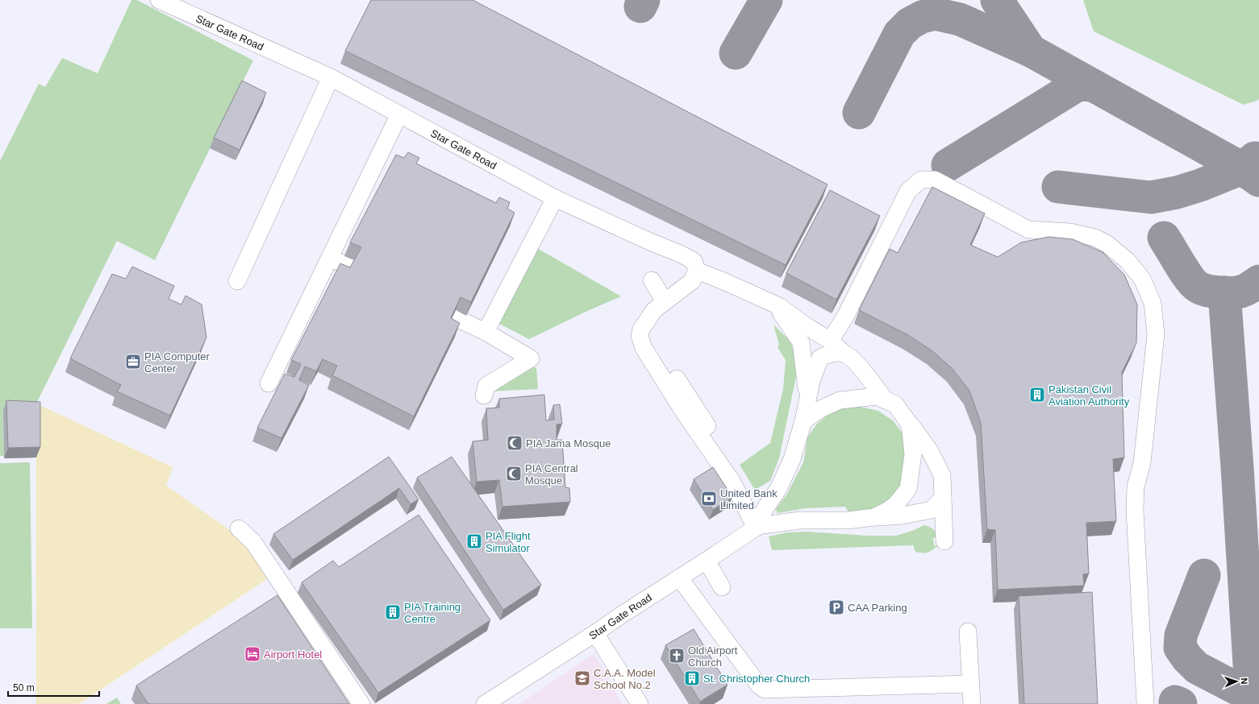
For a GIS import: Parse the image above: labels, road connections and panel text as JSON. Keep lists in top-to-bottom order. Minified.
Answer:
{"streets":{"street":["Star Gate Road"]},"places":{"office":["PIA Computer Center"],"building":["Pakistan Civil Aviation Authority","PIA Flight Simulator","PIA Training Centre","St. Christopher Church"],"mosque":["PIA Jama Mosque","PIA Central Mosque"],"bank":["United Bank Limited"],"parking":["CAA Parking"],"hotel":["Airport Hotel"],"church":["Old Airport Church"],"school or university":["C.A.A. Model School No.2"]},"scale_bar":"50 m","north":"right"}
